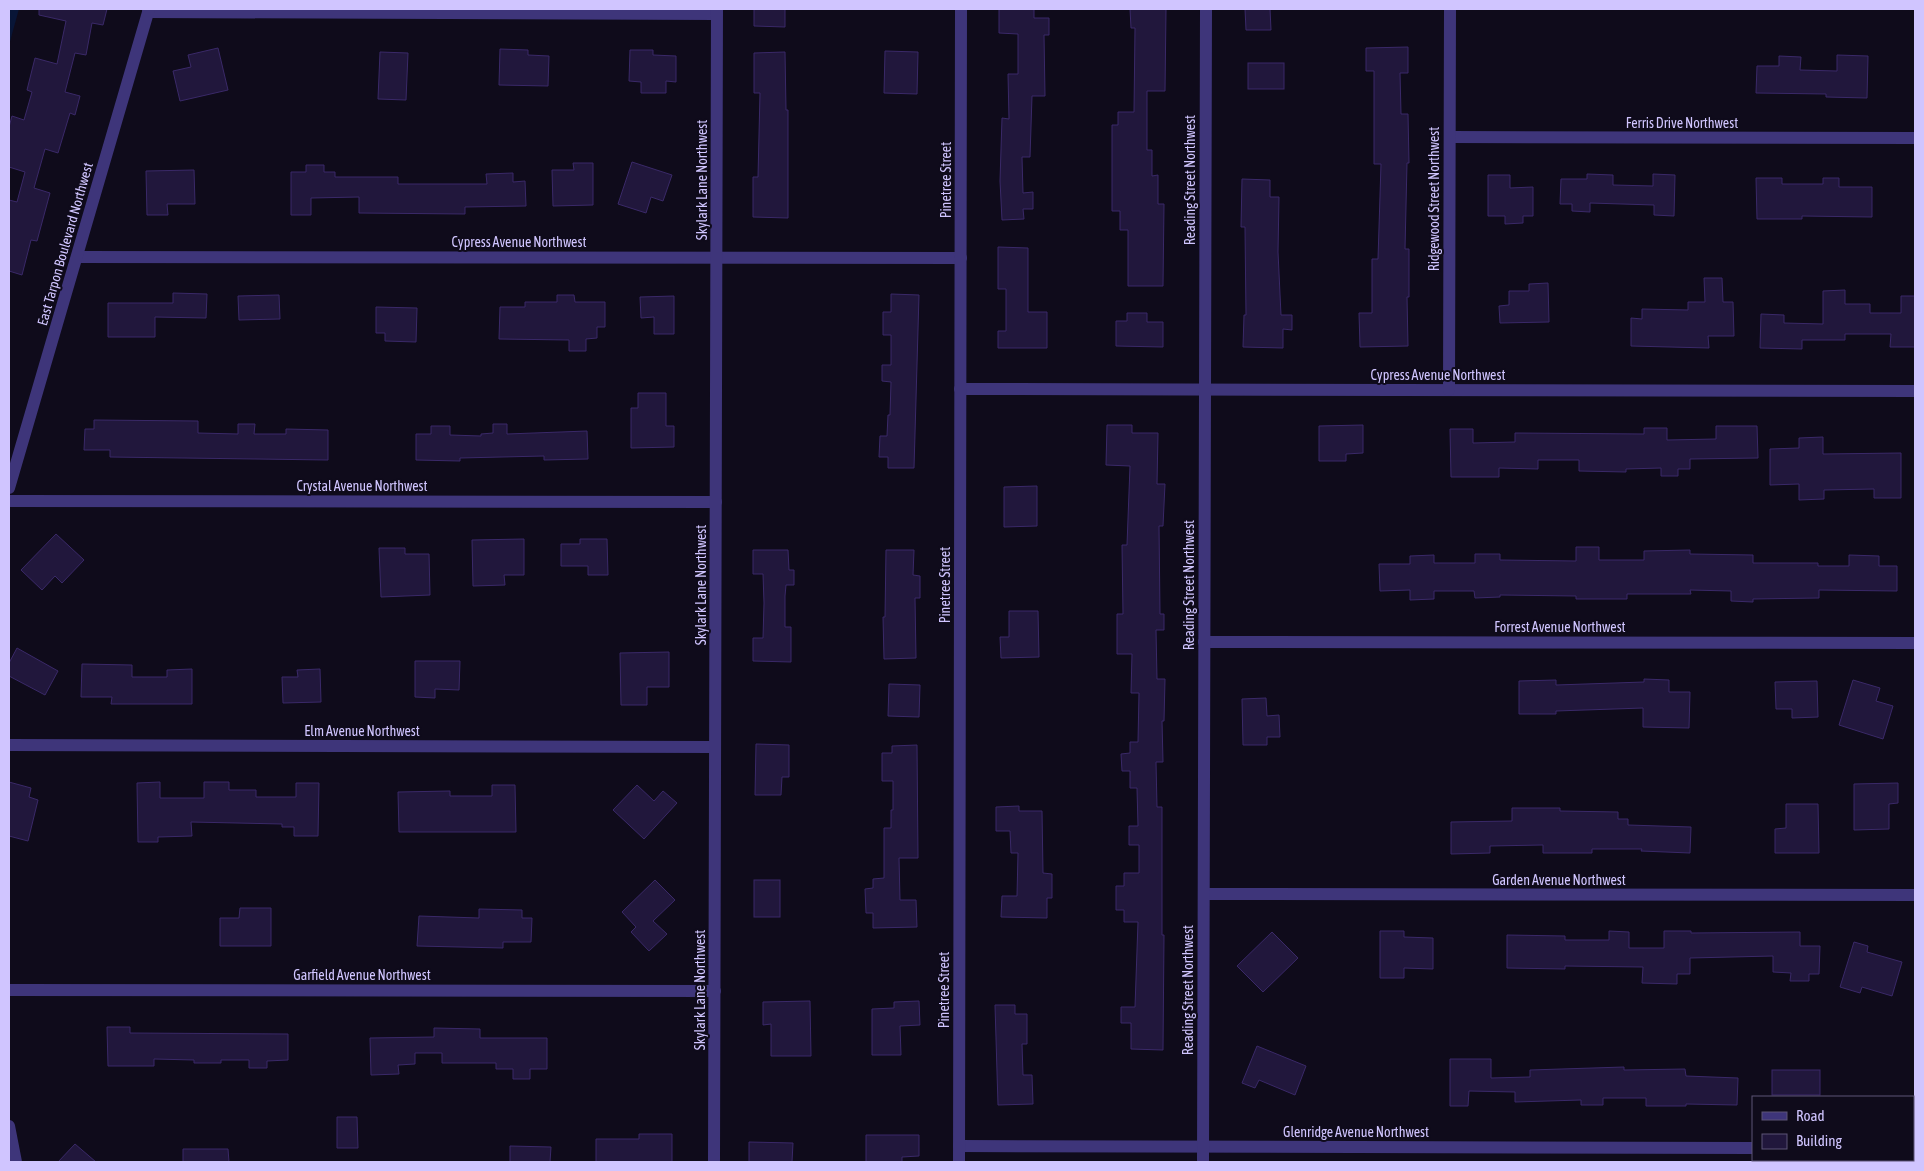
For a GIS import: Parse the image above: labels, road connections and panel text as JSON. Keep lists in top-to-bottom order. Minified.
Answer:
{"streets":{"street":["Ferris Drive Northwest","Skylark Lane Northwest","Pinetree Street","Reading Street Northwest","Ridgewood Street Northwest","Cypress Avenue Northwest","East Tarpon Boulevard Northwest","Crystal Avenue Northwest","Forrest Avenue Northwest","Elm Avenue Northwest","Garden Avenue Northwest","Garfield Avenue Northwest","Glenridge Avenue Northwest"]},"crossings":[["Ferris Drive Northwest","Ridgewood Street Northwest"],["Skylark Lane Northwest","Cypress Avenue Northwest"],["Skylark Lane Northwest","Crystal Avenue Northwest"],["Skylark Lane Northwest","Elm Avenue Northwest"],["Skylark Lane Northwest","Garfield Avenue Northwest"],["Pinetree Street","Cypress Avenue Northwest"],["Pinetree Street","Glenridge Avenue Northwest"],["Reading Street Northwest","Cypress Avenue Northwest"],["Reading Street Northwest","Forrest Avenue Northwest"],["Reading Street Northwest","Garden Avenue Northwest"],["Reading Street Northwest","Glenridge Avenue Northwest"],["Ridgewood Street Northwest","Cypress Avenue Northwest"],["Cypress Avenue Northwest","East Tarpon Boulevard Northwest"]],"legend":["Road","Building"]}
